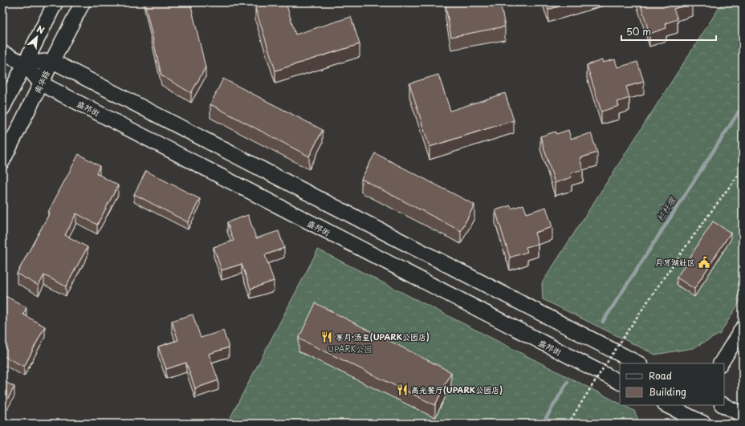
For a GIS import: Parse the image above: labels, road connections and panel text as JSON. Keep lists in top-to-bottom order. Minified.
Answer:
{"streets":{"street":["南华路","盛邦街"]},"crossings":[["南华路","盛邦街"]],"water":["栏杆堰"],"parks":["UPARK公园"],"places":{"public building":["月牙湖社区"],"restaurant":["享月·汤皇(UPARK公园店)","高光餐厅(UPARK公园店)"]},"legend":["Road","Building"],"scale_bar":"50 m","north":"top right"}
